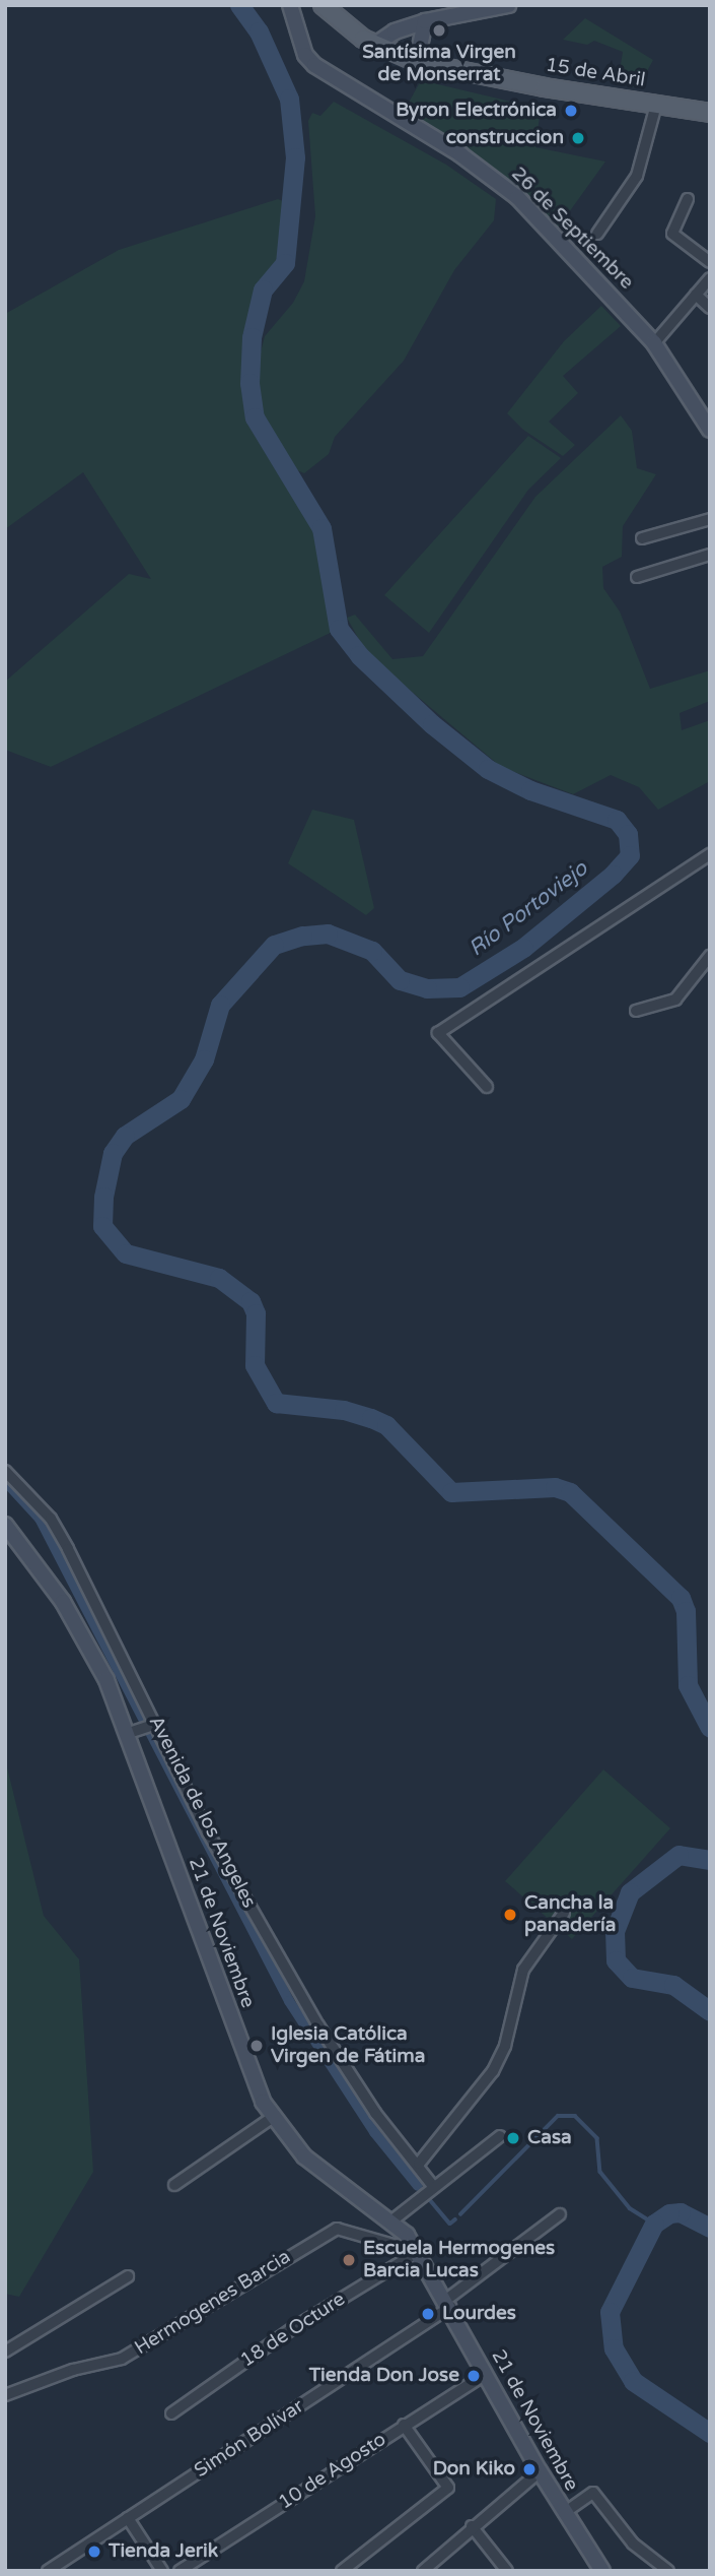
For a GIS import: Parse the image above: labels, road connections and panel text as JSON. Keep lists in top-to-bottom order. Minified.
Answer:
{"streets":{"main road":["15 de Abril"],"street":["26 de Septiembre","Avenida de los Angeles","21 de Noviembre","Hermogenes Barcia","18 de Octure","Simón Bolívar","10 de Agosto"]},"crossings":[["Avenida de los Angeles","21 de Noviembre"],["21 de Noviembre","Hermogenes Barcia"],["21 de Noviembre","18 de Octure"],["21 de Noviembre","Simón Bolívar"],["21 de Noviembre","10 de Agosto"],["Hermogenes Barcia","18 de Octure"]],"water":["Río Portoviejo"],"places":["Santísima Virgen de Monserrat","Byron Electrónica","construccion","Cancha la panadería","Iglesia Católica Virgen de Fátima","Casa","Escuela Hermogenes Barcia Lucas","Lourdes","Tienda Don Jose","Don Kiko","Tienda Jerik"]}
